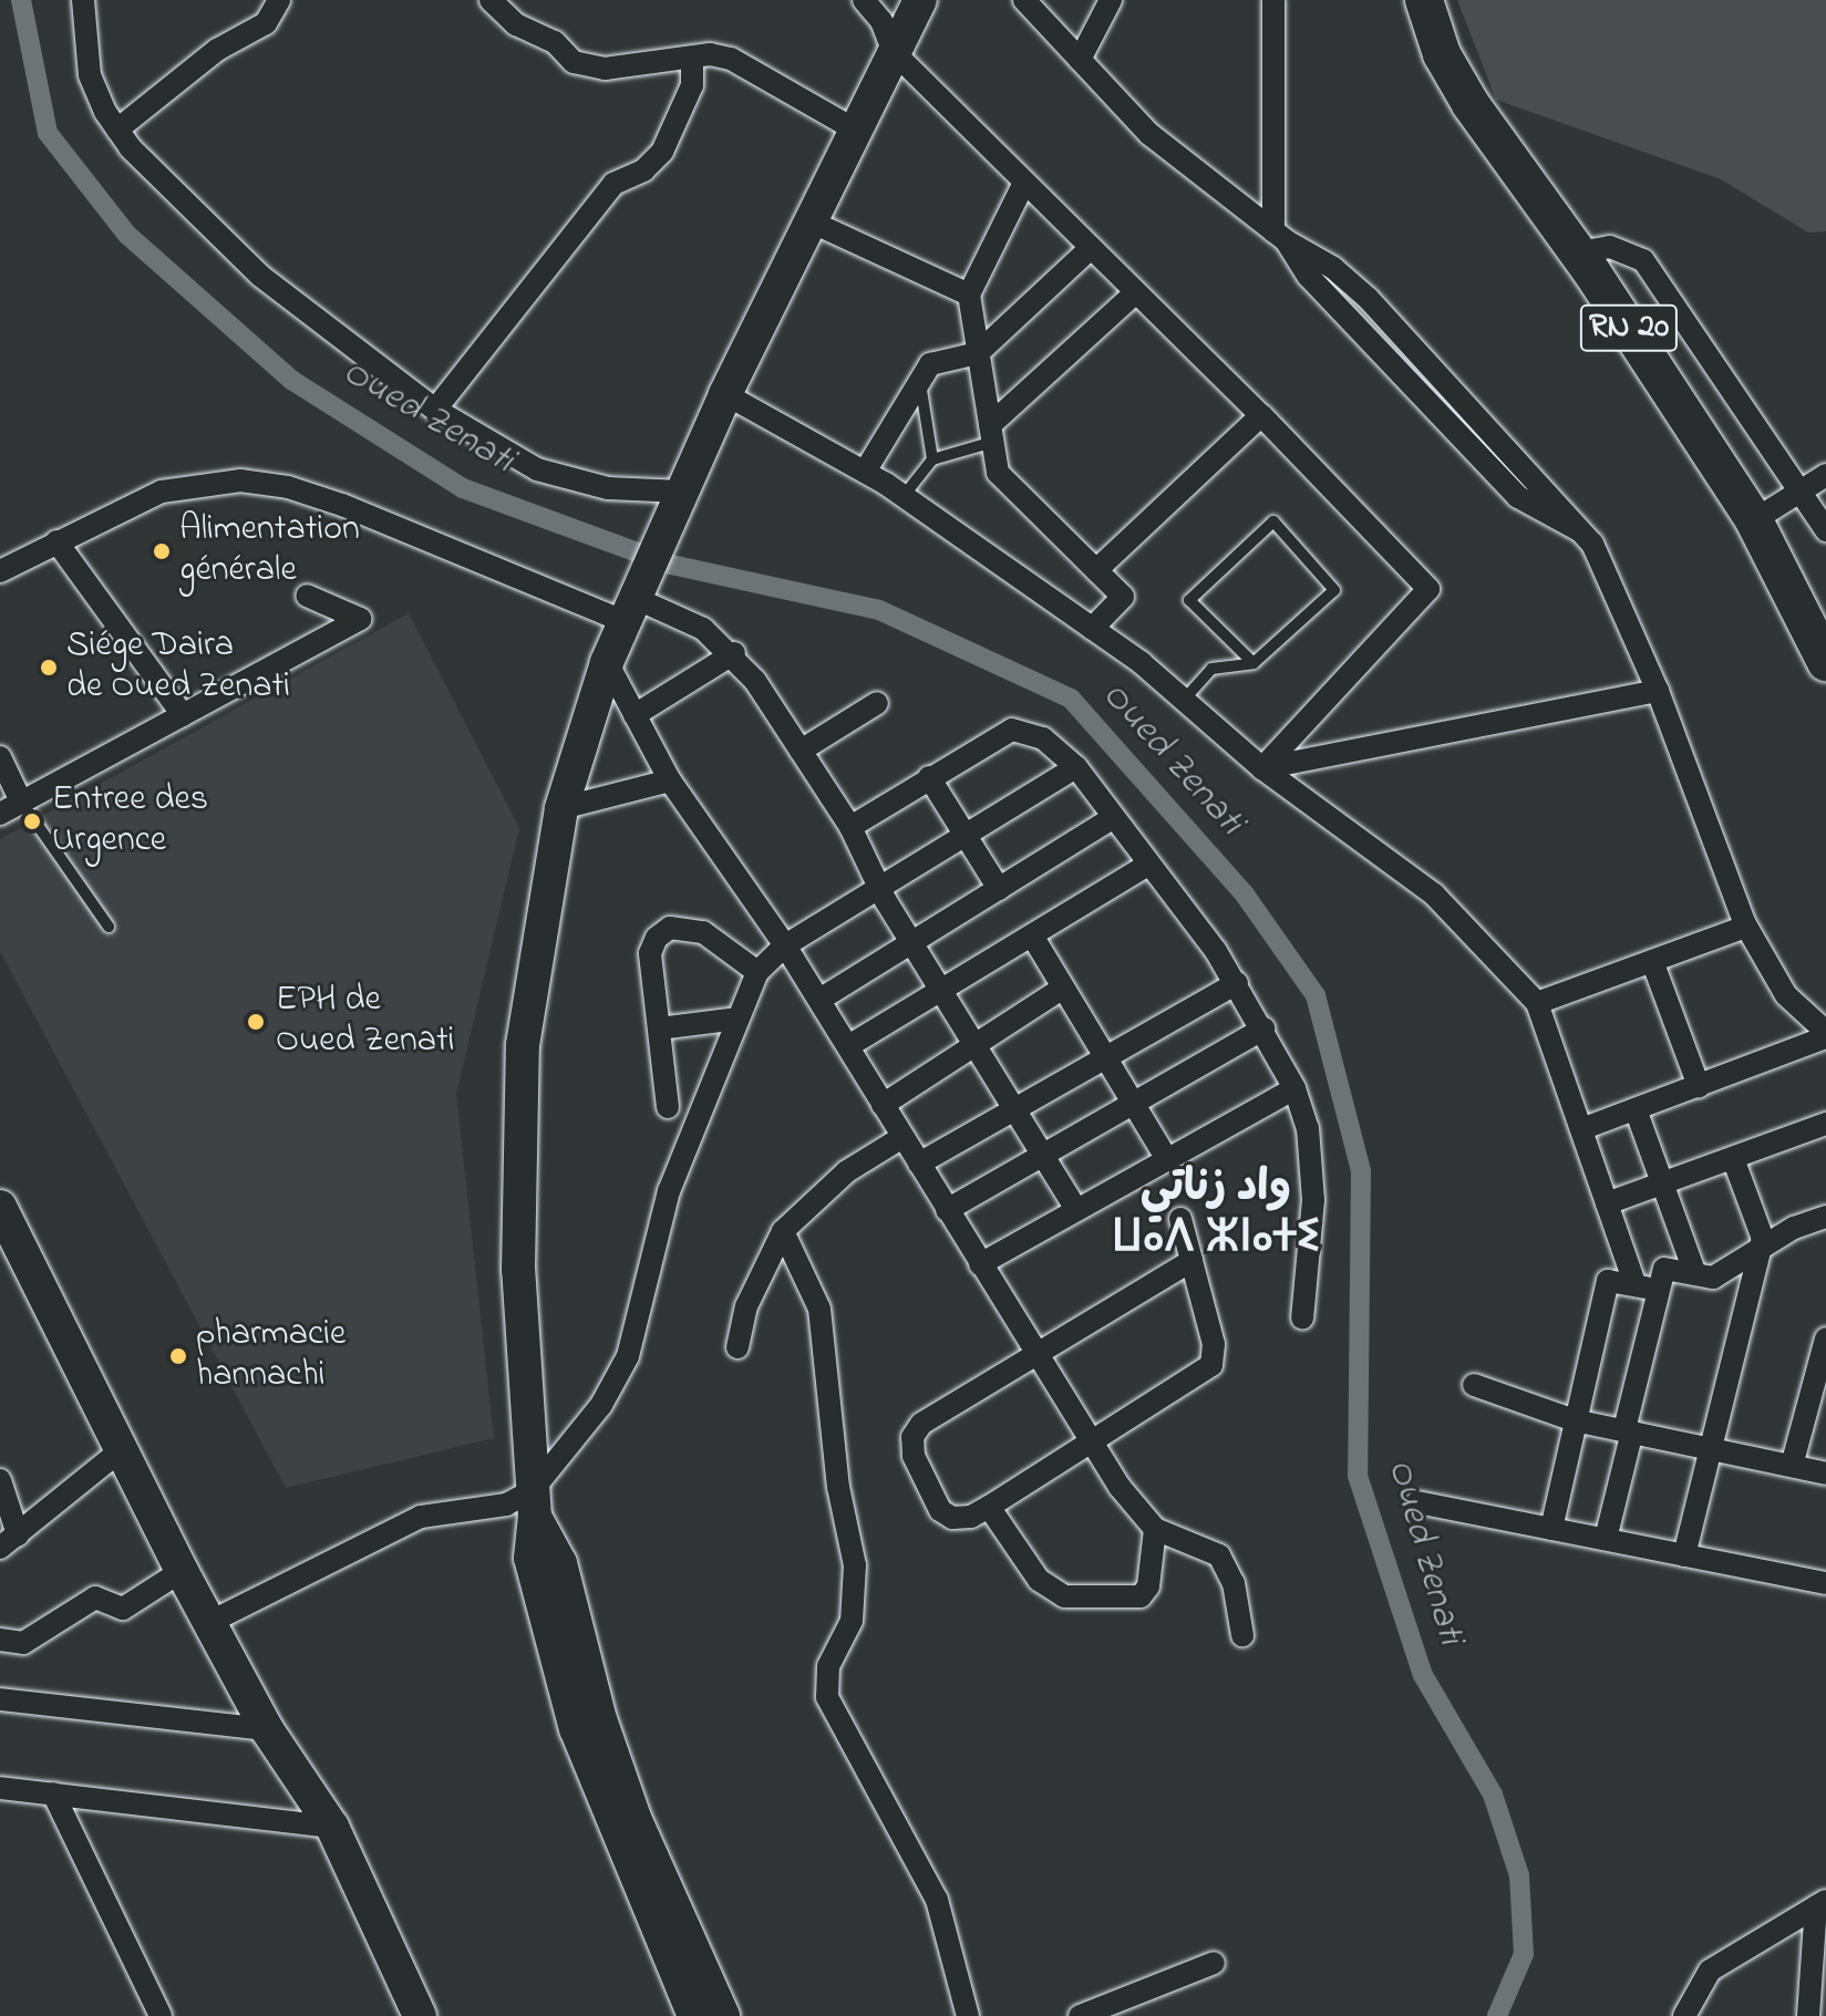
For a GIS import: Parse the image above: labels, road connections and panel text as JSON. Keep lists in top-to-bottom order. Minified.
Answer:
{"streets":{"main road":["RN 20"]},"districts":["واد زناتي ⵡⴰⴷ ⵣⵏⴰⵜⵉ"],"water":["Oued Zenati"],"places":["Alimentation générale","Siége Daira de Oued Zenati","Entree des Urgence","EPH de Oued Zenati","pharmacie hannachi"]}
